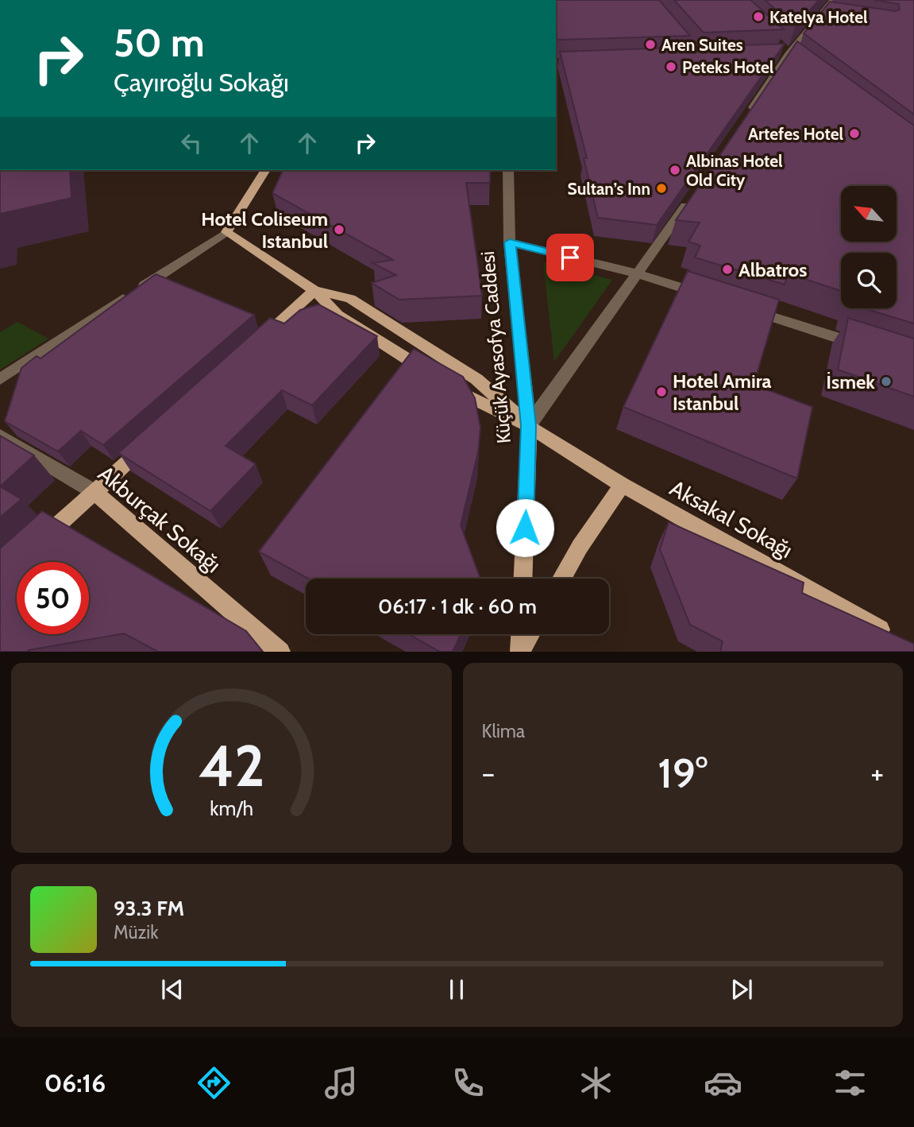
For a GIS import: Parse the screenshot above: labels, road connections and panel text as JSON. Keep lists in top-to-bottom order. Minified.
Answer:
{"streets":{"main road":["Küçük Ayasofya Caddesi","Akburçak Sokağı","Aksakal Sokağı"]},"crossings":[["Küçük Ayasofya Caddesi","Aksakal Sokağı"]],"places":["Katelya Hotel","Aren Suites","Peteks Hotel","Artefes Hotel","Albinas Hotel Old City","Sultan’s Inn","Hotel Coliseum Istanbul","Albatros","İsmek","Hotel Amira Istanbul"],"north":"top left","page":{"turn":["50 m","Çayıroğlu Sokağı"],"limit":"50","trip":"06:17 · 1 dk · 60 m","tile":"Klima","heat":["−","19°","+"],"song":["93.3 FM","Müzik"],"tabs":"06:16","gauge":["42","km/h"]}}
